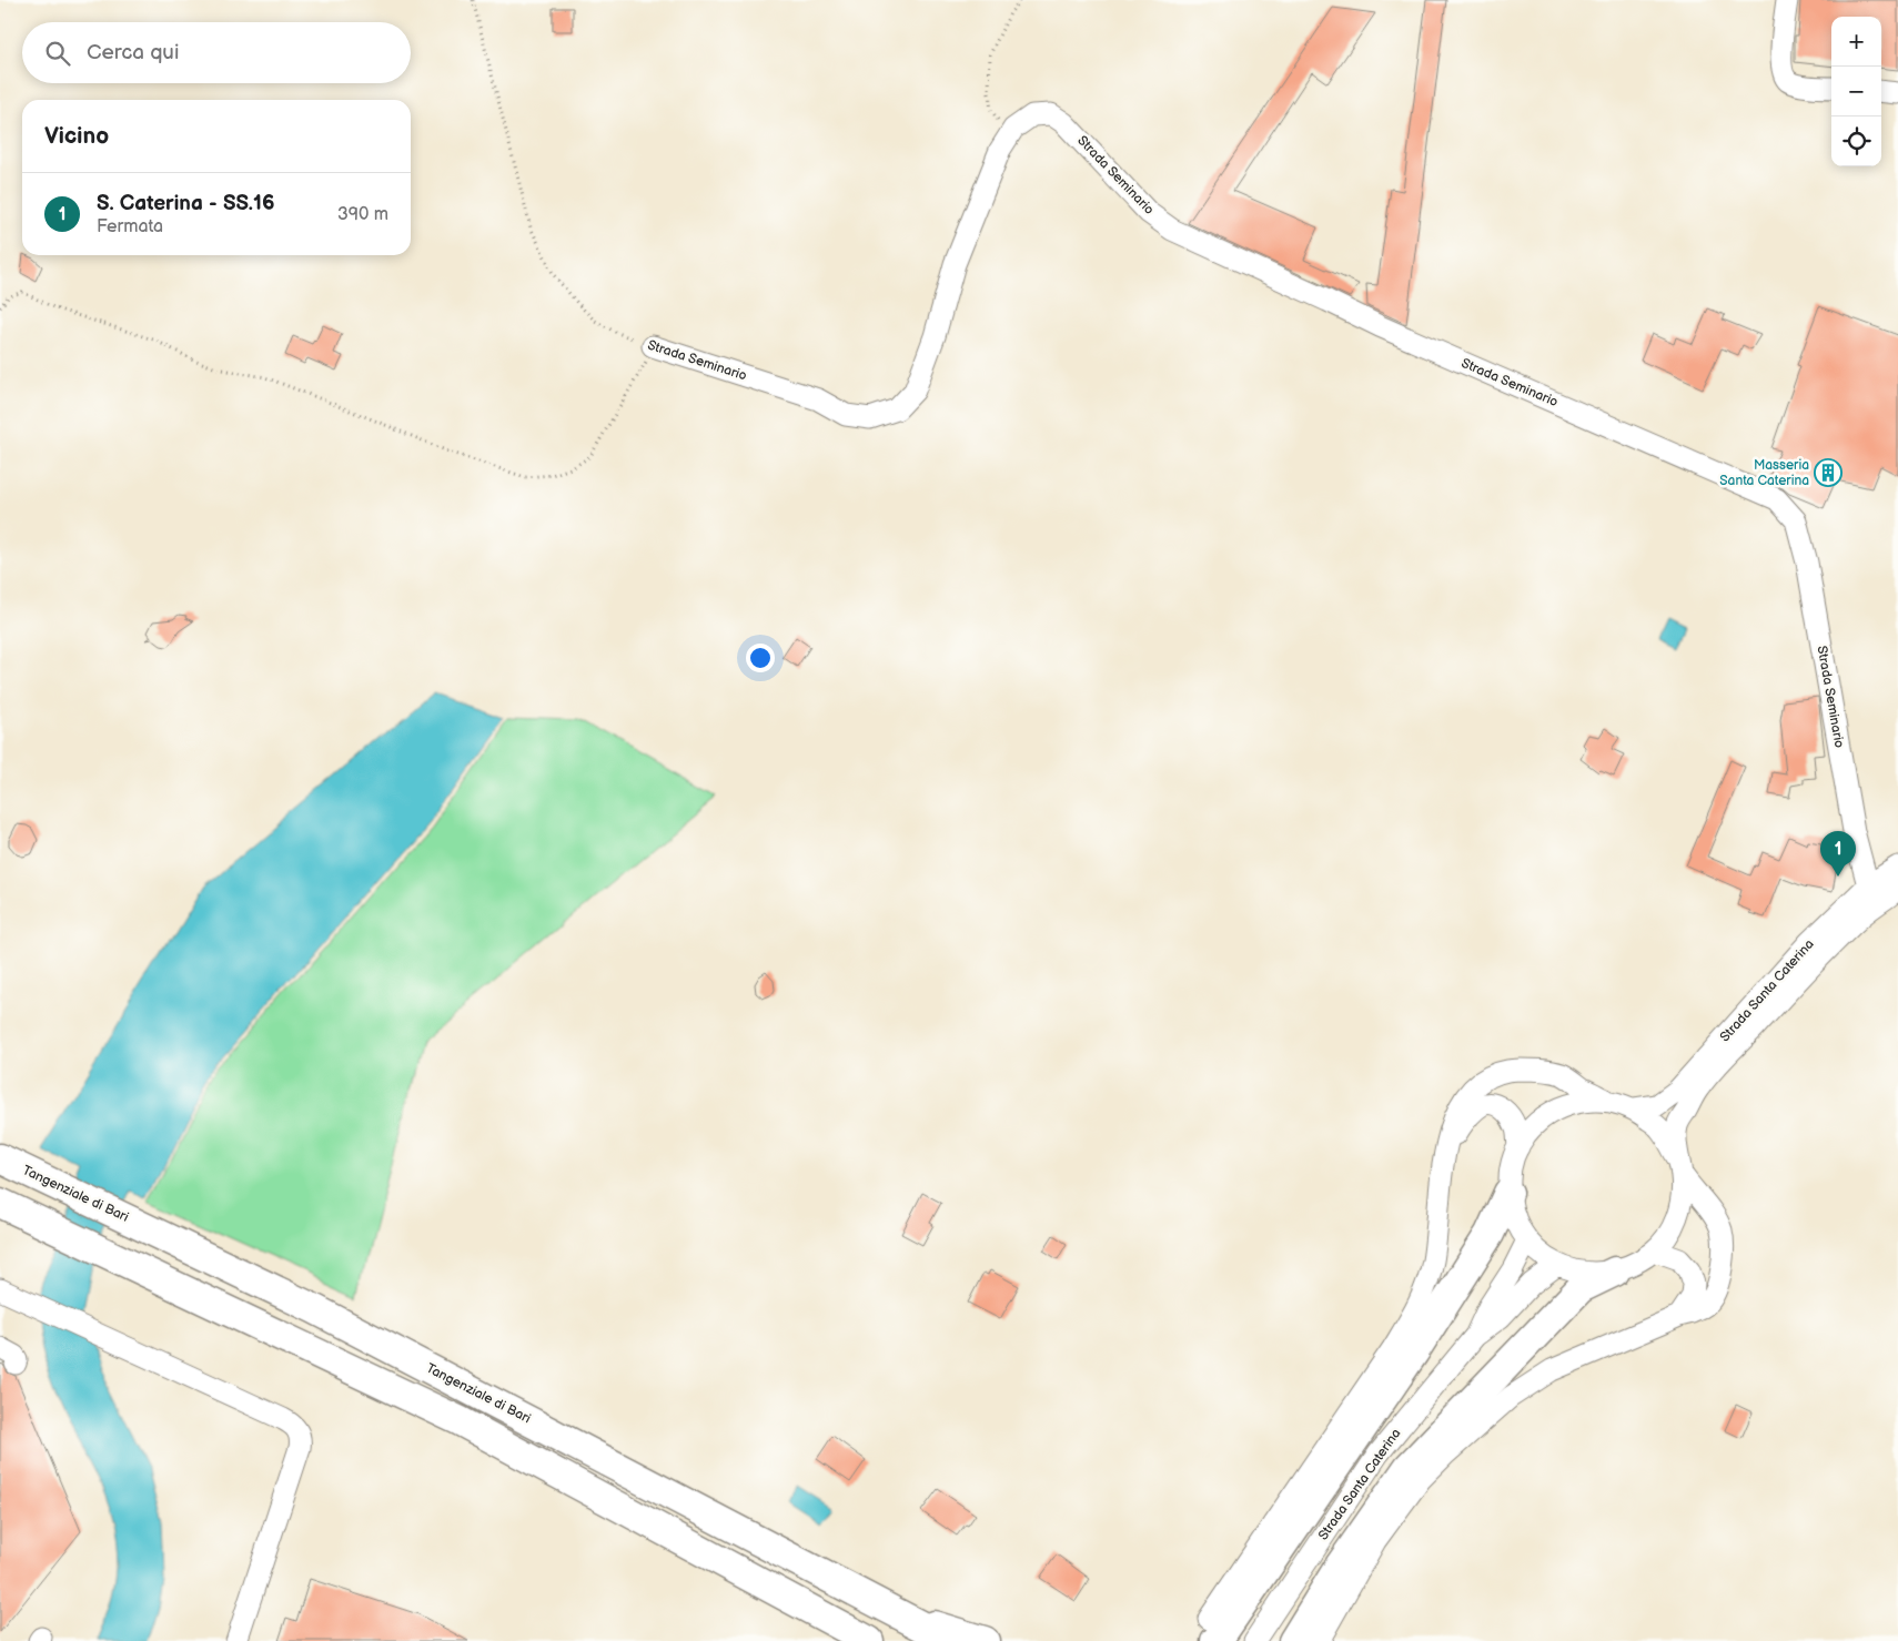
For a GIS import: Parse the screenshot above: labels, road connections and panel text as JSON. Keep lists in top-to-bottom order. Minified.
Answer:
{"streets":{"highway":["Tangenziale di Bari"],"street":["Strada Seminario","Strada Santa Caterina"]},"crossings":[["Strada Seminario","Strada Santa Caterina"]],"places":{"building":["Masseria Santa Caterina"]},"page":{"map_buttons":["+","−"],"search":"Cerca qui","heading":"Vicino","list":[{"mark":"1","name":"S. Caterina - SS.16","note":"Fermata","value":"390 m"}],"pins":"1"}}
